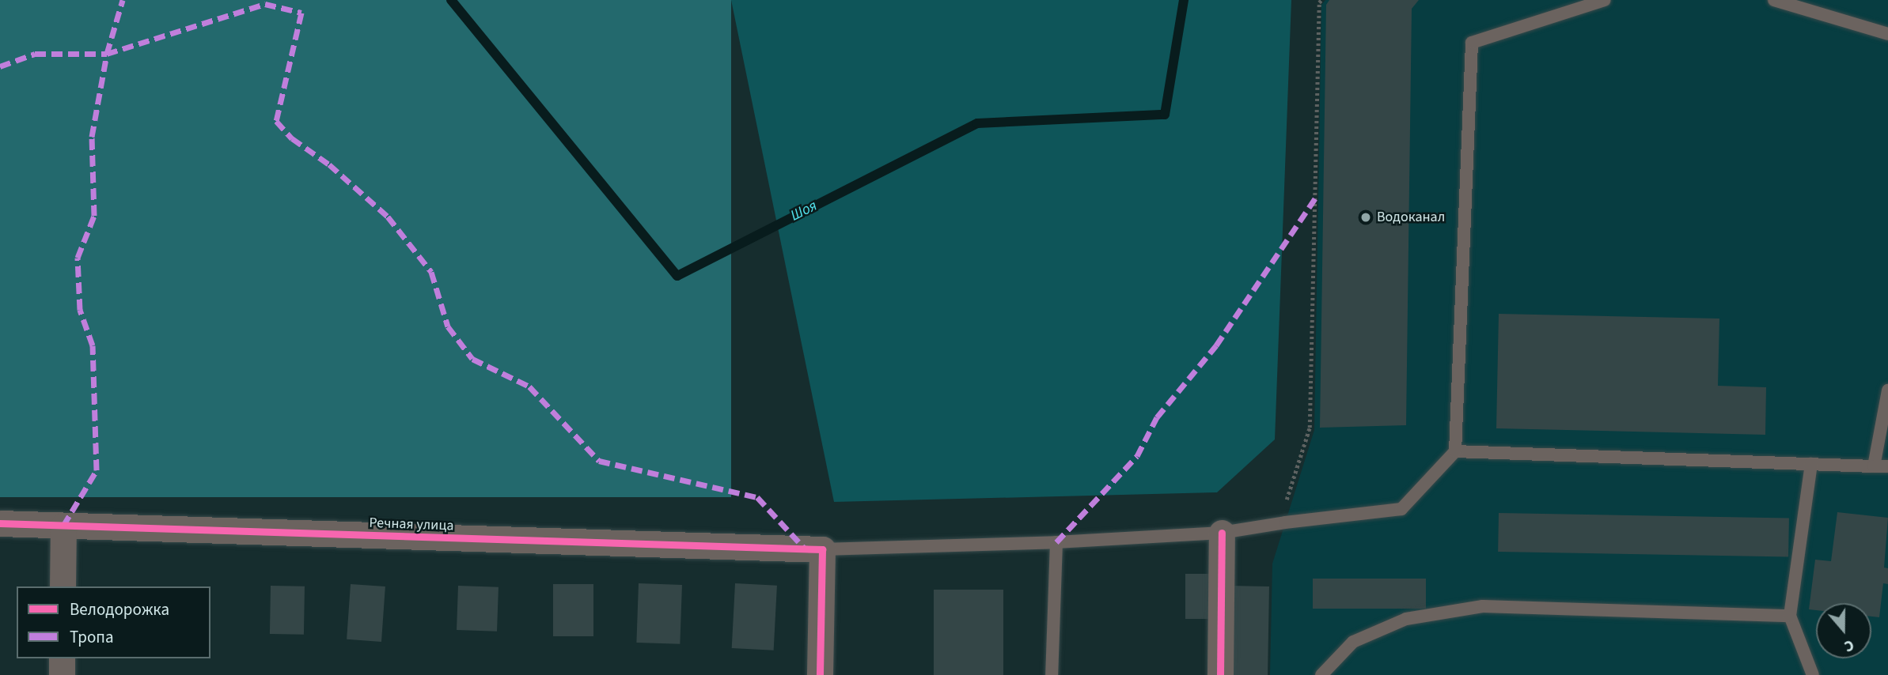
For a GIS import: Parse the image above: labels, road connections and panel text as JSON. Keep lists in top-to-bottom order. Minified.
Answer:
{"streets":{"street":["Речная улица"]},"water":["Шоя"],"places":["Водоканал"],"legend":["Велодорожка","Тропа"],"north":"bottom"}
